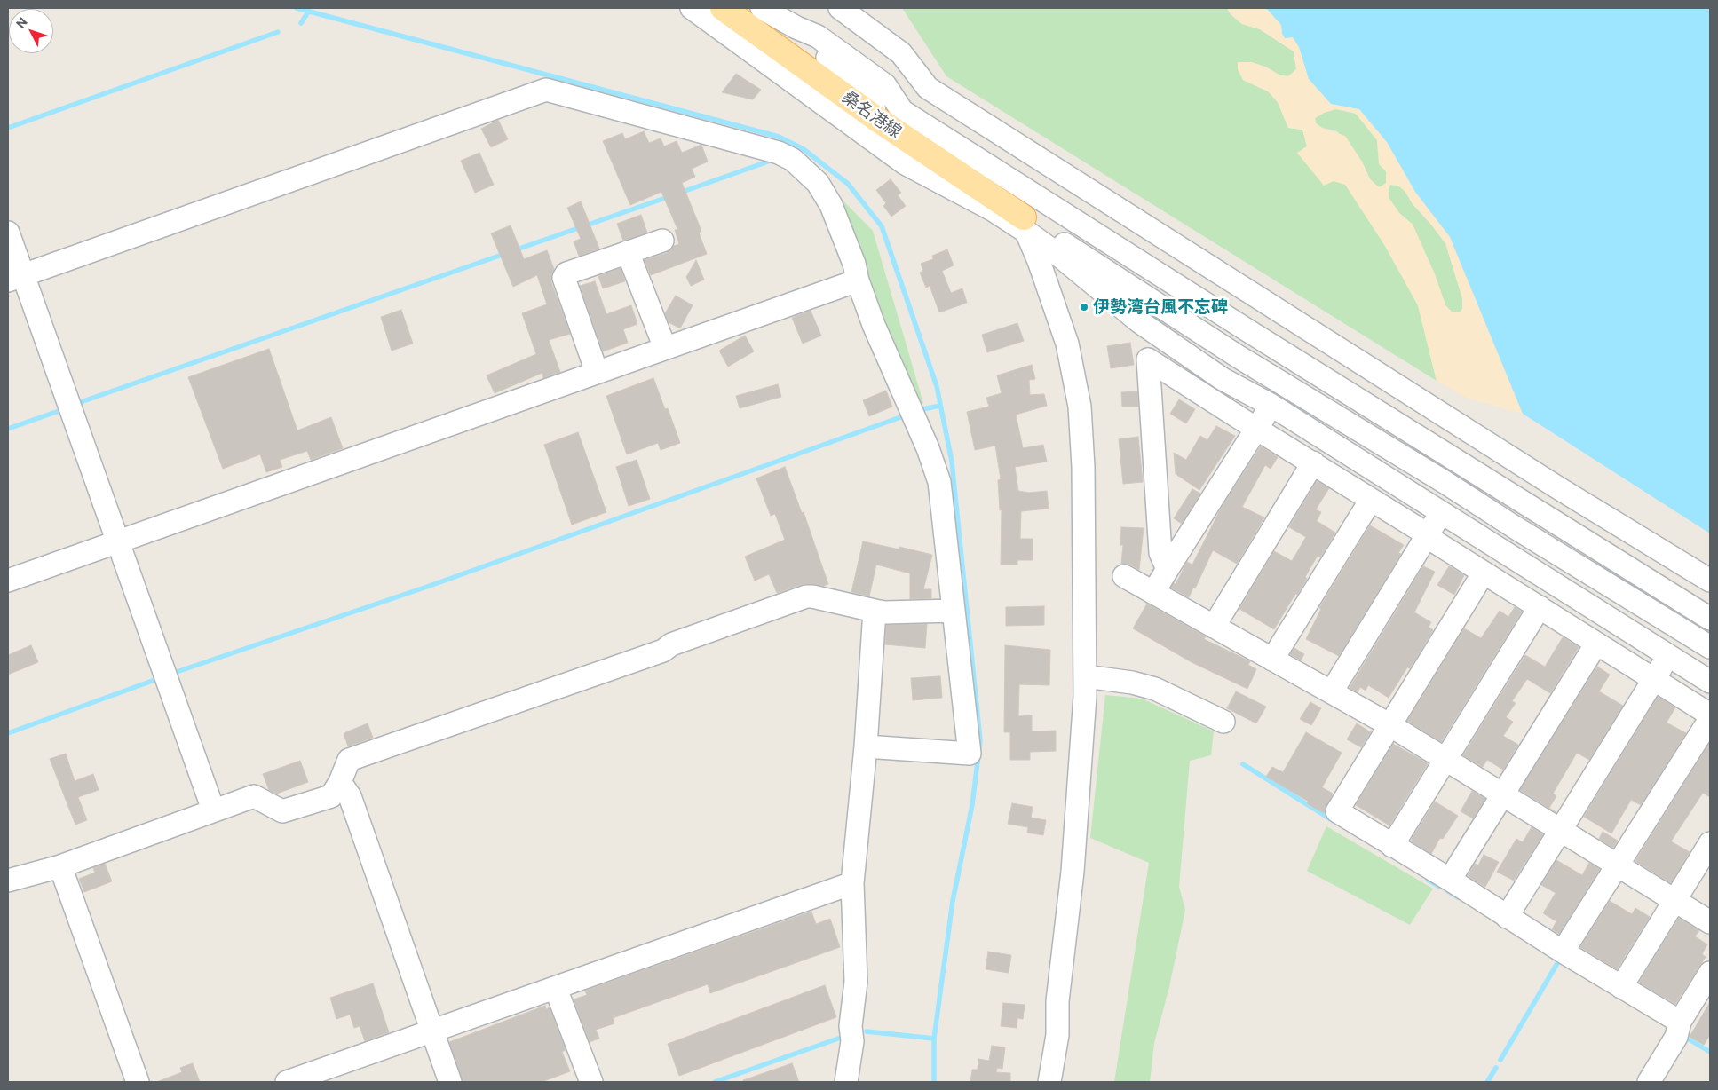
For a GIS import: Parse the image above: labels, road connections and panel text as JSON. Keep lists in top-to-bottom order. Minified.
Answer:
{"streets":{"main road":["桑名港線"]},"places":["伊勢湾台風不忘碑"],"north":"top left"}
